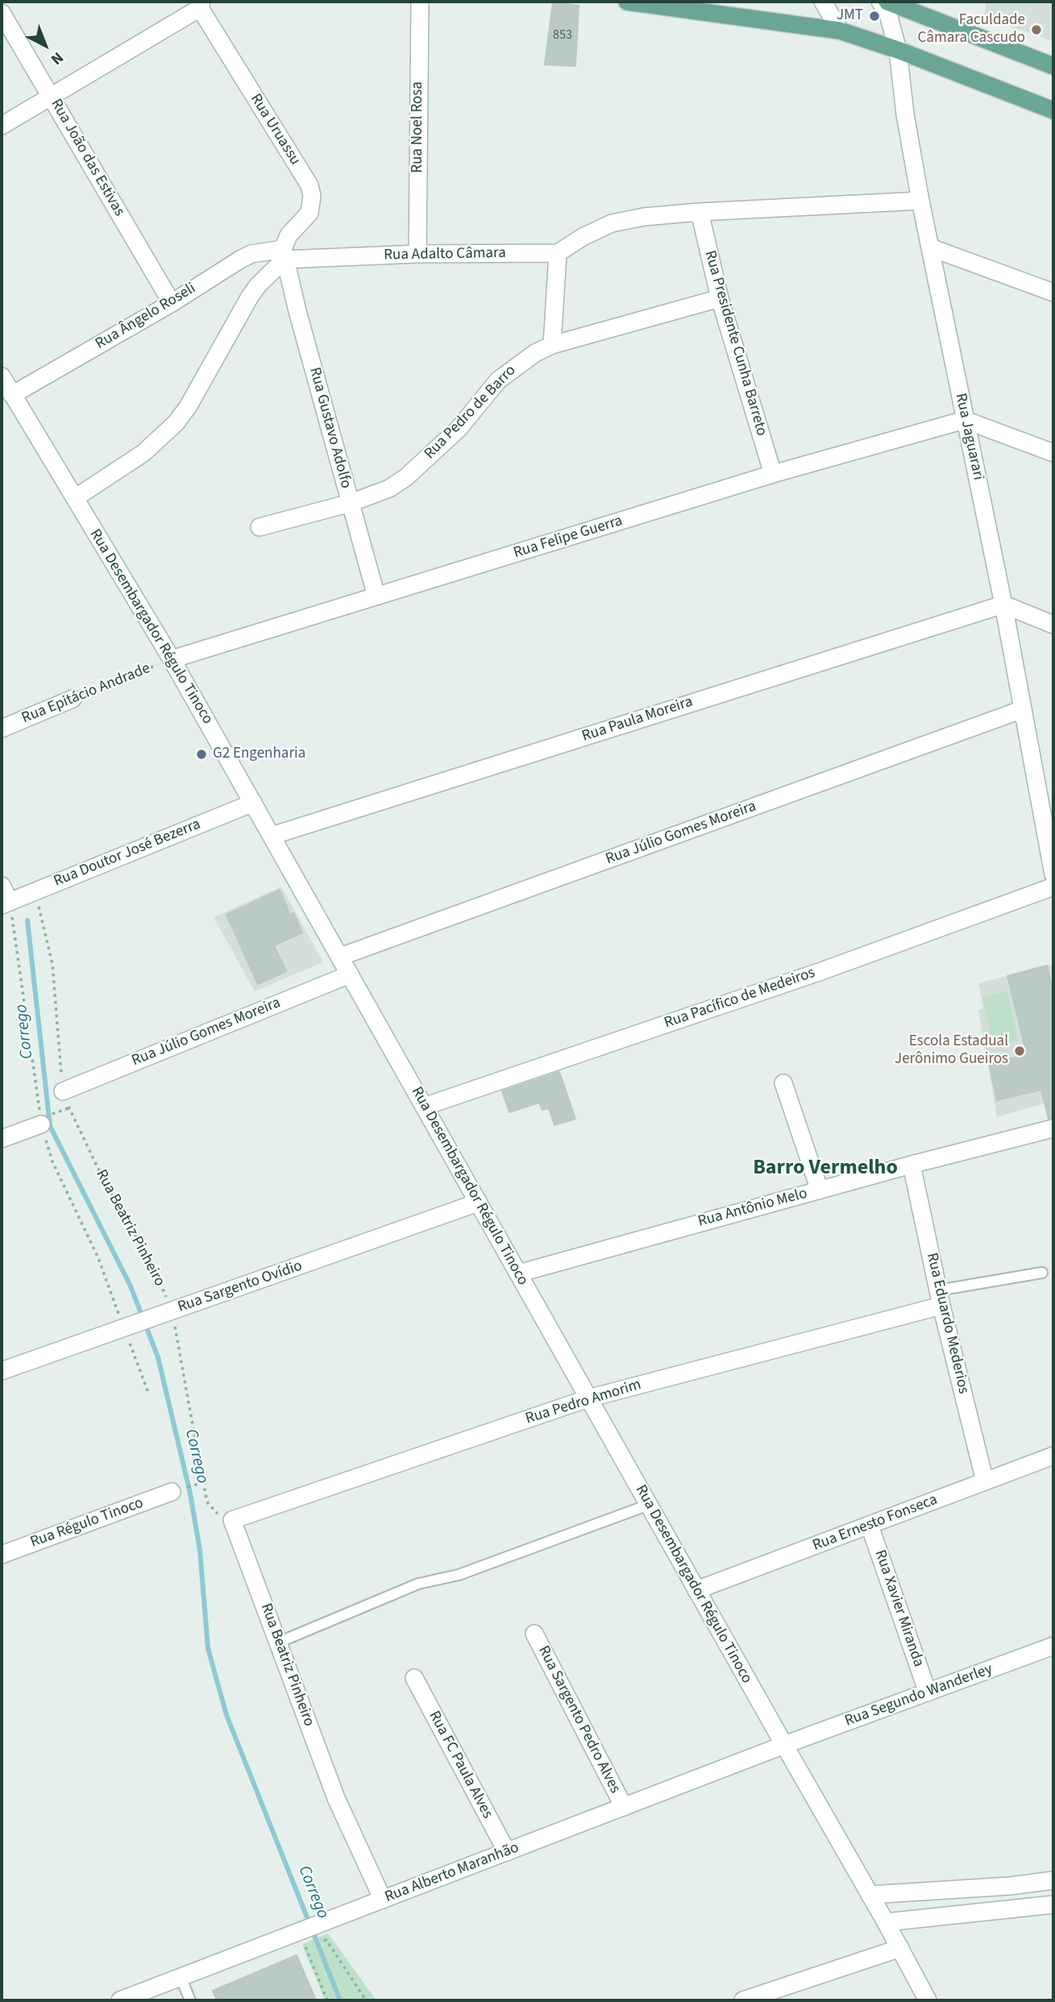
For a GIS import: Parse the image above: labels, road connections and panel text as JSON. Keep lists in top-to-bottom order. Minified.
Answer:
{"streets":{"street":["Rua Noel Rosa","Rua Uruassu","Rua João das Estivas","Rua Adalto Câmara","Rua Ângelo Roseli","Rua Presidente Cunha Barreto","Rua Pedro de Barro","Rua Gustavo Adolfo","Rua Jaguarari","Rua Felipe Guerra","Rua Desembargador Régulo Tinoco","Rua Epitácio Andrade","Rua Paula Moreira","Rua Júlio Gomes Moreira","Rua Doutor José Bezerra","Rua Pacífico de Medeiros","Rua Antônio Melo","Rua Beatriz Pinheiro","Rua Sargento Ovídio","Rua Eduardo Mederios","Rua Pedro Amorim","Rua Régulo Tinoco","Rua Ernesto Fonseca","Rua Xavier Miranda","Rua Segundo Wanderley","Rua Sargento Pedro Alves","Rua FC Paula Alves","Rua Alberto Maranhão"]},"crossings":[["Rua Noel Rosa","Rua Adalto Câmara"],["Rua Uruassu","Rua Adalto Câmara"],["Rua Uruassu","Rua Ângelo Roseli"],["Rua Uruassu","Rua Gustavo Adolfo"],["Rua João das Estivas","Rua Ângelo Roseli"],["Rua Adalto Câmara","Rua Ângelo Roseli"],["Rua Adalto Câmara","Rua Gustavo Adolfo"],["Rua Ângelo Roseli","Rua Gustavo Adolfo"],["Rua Ângelo Roseli","Rua Desembargador Régulo Tinoco"],["Rua Presidente Cunha Barreto","Rua Pedro de Barro"],["Rua Presidente Cunha Barreto","Rua Felipe Guerra"],["Rua Pedro de Barro","Rua Gustavo Adolfo"],["Rua Gustavo Adolfo","Rua Felipe Guerra"],["Rua Jaguarari","Rua Felipe Guerra"],["Rua Jaguarari","Rua Paula Moreira"],["Rua Jaguarari","Rua Júlio Gomes Moreira"],["Rua Felipe Guerra","Rua Desembargador Régulo Tinoco"],["Rua Felipe Guerra","Rua Epitácio Andrade"],["Rua Desembargador Régulo Tinoco","Rua Epitácio Andrade"],["Rua Desembargador Régulo Tinoco","Rua Paula Moreira"],["Rua Desembargador Régulo Tinoco","Rua Júlio Gomes Moreira"],["Rua Desembargador Régulo Tinoco","Rua Doutor José Bezerra"],["Rua Desembargador Régulo Tinoco","Rua Pacífico de Medeiros"],["Rua Desembargador Régulo Tinoco","Rua Antônio Melo"],["Rua Desembargador Régulo Tinoco","Rua Sargento Ovídio"],["Rua Desembargador Régulo Tinoco","Rua Pedro Amorim"],["Rua Desembargador Régulo Tinoco","Rua Ernesto Fonseca"],["Rua Desembargador Régulo Tinoco","Rua Segundo Wanderley"],["Rua Desembargador Régulo Tinoco","Rua Alberto Maranhão"],["Rua Júlio Gomes Moreira","Rua Beatriz Pinheiro"],["Rua Doutor José Bezerra","Rua Beatriz Pinheiro"],["Rua Antônio Melo","Rua Eduardo Mederios"],["Rua Beatriz Pinheiro","Rua Sargento Ovídio"],["Rua Beatriz Pinheiro","Rua Pedro Amorim"],["Rua Beatriz Pinheiro","Rua Alberto Maranhão"],["Rua Eduardo Mederios","Rua Pedro Amorim"],["Rua Eduardo Mederios","Rua Ernesto Fonseca"],["Rua Ernesto Fonseca","Rua Xavier Miranda"],["Rua Xavier Miranda","Rua Segundo Wanderley"],["Rua Segundo Wanderley","Rua Alberto Maranhão"],["Rua Sargento Pedro Alves","Rua Alberto Maranhão"],["Rua FC Paula Alves","Rua Alberto Maranhão"]],"districts":["Barro Vermelho"],"water":["Corrego"],"places":["JMT","Faculdade Câmara Cascudo","G2 Engenharia","Escola Estadual Jerônimo Gueiros"],"house_numbers":["853"],"north":"bottom right"}
